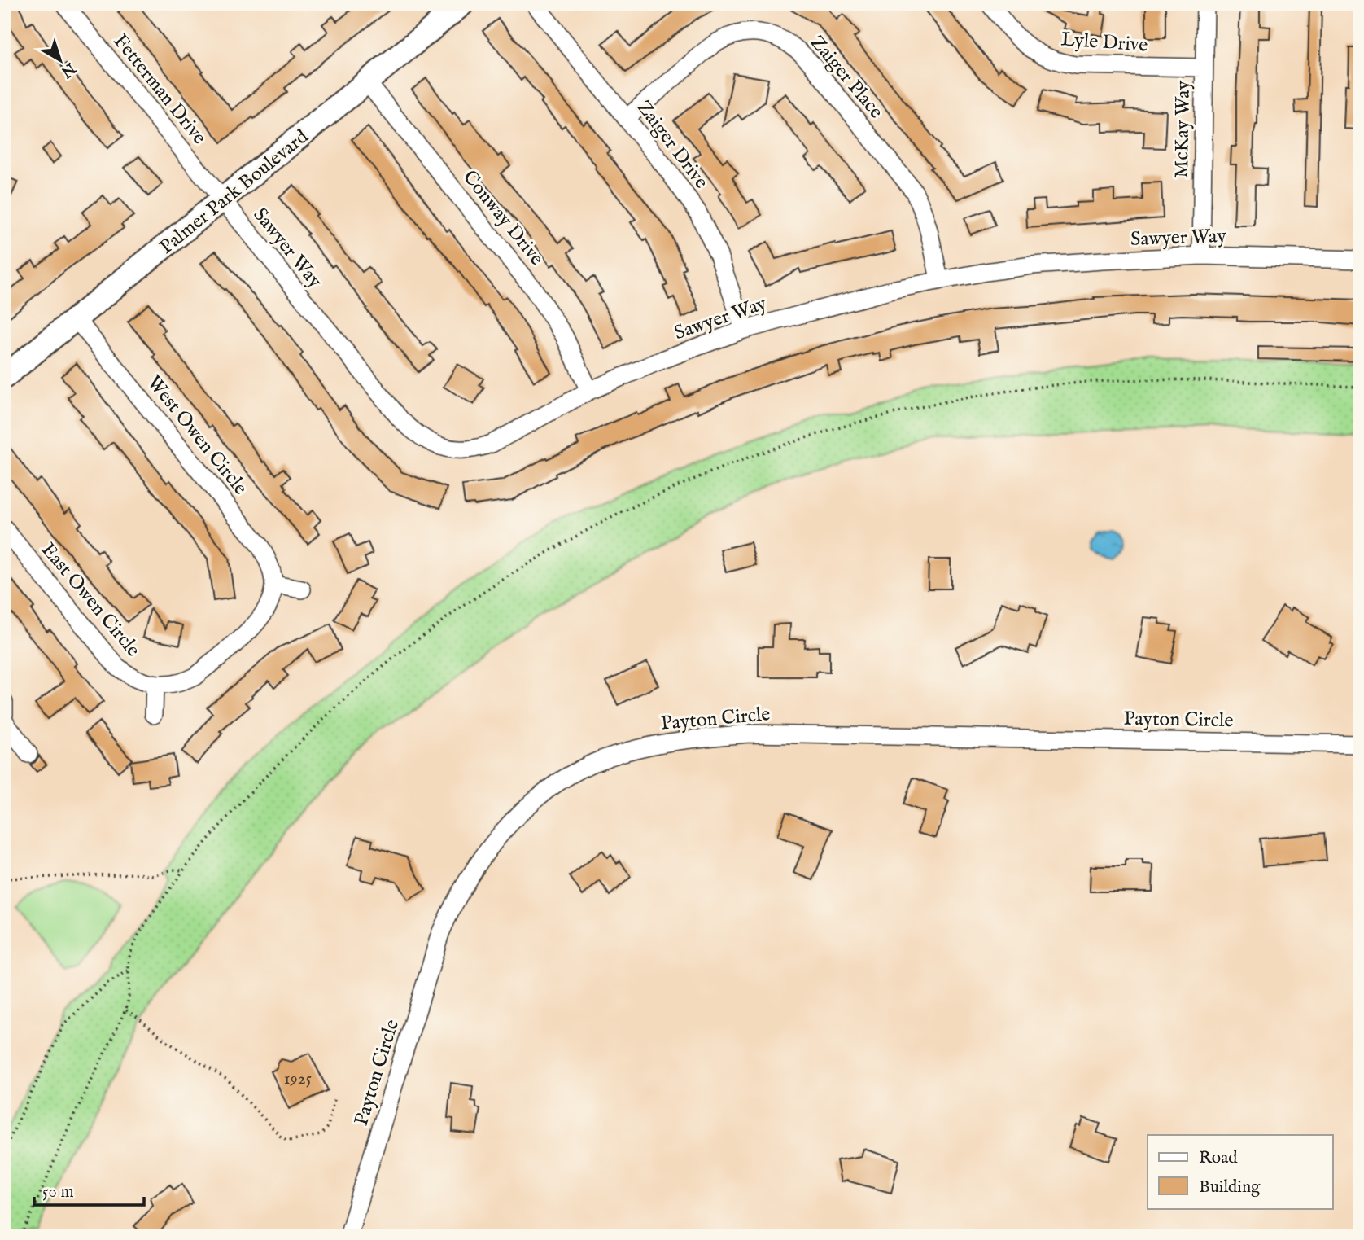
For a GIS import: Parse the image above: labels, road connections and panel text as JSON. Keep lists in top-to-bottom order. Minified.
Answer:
{"streets":{"main road":["Palmer Park Boulevard"],"street":["Lyle Drive","Zaiger Place","Fetterman Drive","McKay Way","Zaiger Drive","Conway Drive","Sawyer Way","West Owen Circle","East Owen Circle","Payton Circle"]},"crossings":[["Lyle Drive","McKay Way"],["Zaiger Place","Zaiger Drive"],["Zaiger Place","Sawyer Way"],["Fetterman Drive","Palmer Park Boulevard"],["Fetterman Drive","Sawyer Way"],["McKay Way","Sawyer Way"],["Zaiger Drive","Sawyer Way"],["Palmer Park Boulevard","Conway Drive"],["Palmer Park Boulevard","Sawyer Way"],["Palmer Park Boulevard","West Owen Circle"],["Conway Drive","Sawyer Way"],["West Owen Circle","East Owen Circle"]],"house_numbers":["1925"],"legend":["Road","Building"],"scale_bar":"50 m","north":"bottom right"}
